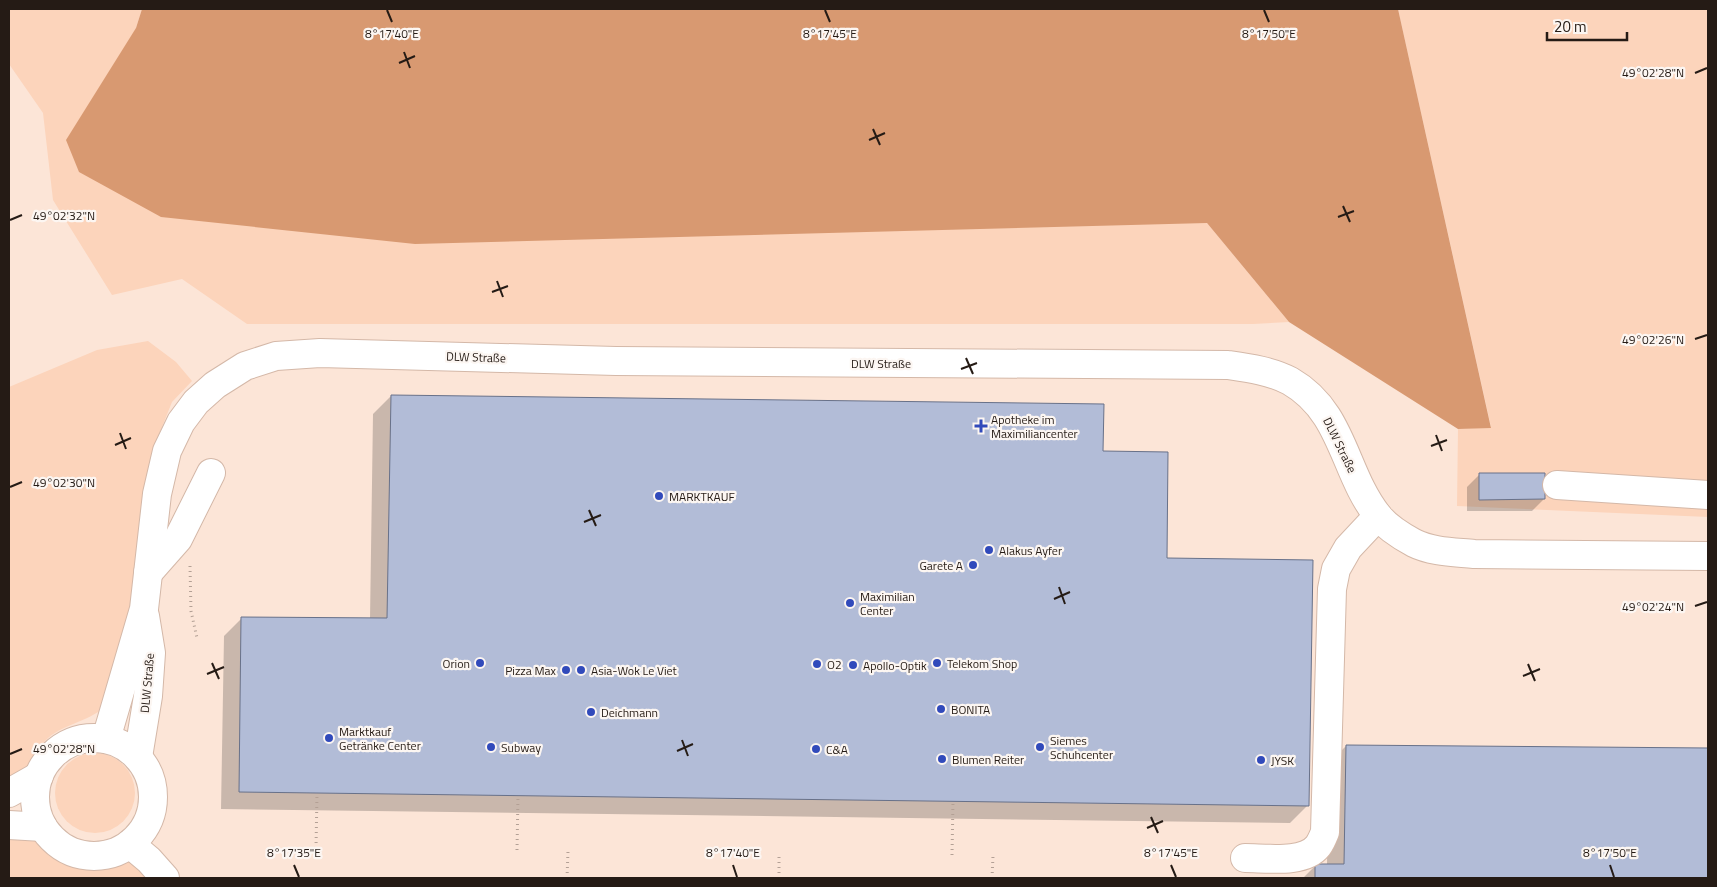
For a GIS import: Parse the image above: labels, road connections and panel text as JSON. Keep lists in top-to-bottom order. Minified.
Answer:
{"streets":{"street":["DLW Straße"]},"places":{"health":["Apotheke im Maximiliancenter"],"other":["MARKTKAUF","Alakus Ayfer","Garete A","Maximilian Center","Orion","Telekom Shop","O2","Apollo-Optik","Pizza Max","Asia-Wok Le Viet","BONITA","Deichmann","Marktkauf Getränke Center","Subway","Siemes Schuhcenter","C&A","Blumen Reiter","JYSK"]},"scale_bar":"20 m","coordinates":["8°17'40\"E","8°17'45\"E","8°17'50\"E","49°02'28\"N","49°02'32\"N","49°02'26\"N","49°02'30\"N","49°02'24\"N","8°17'35\"E"]}
